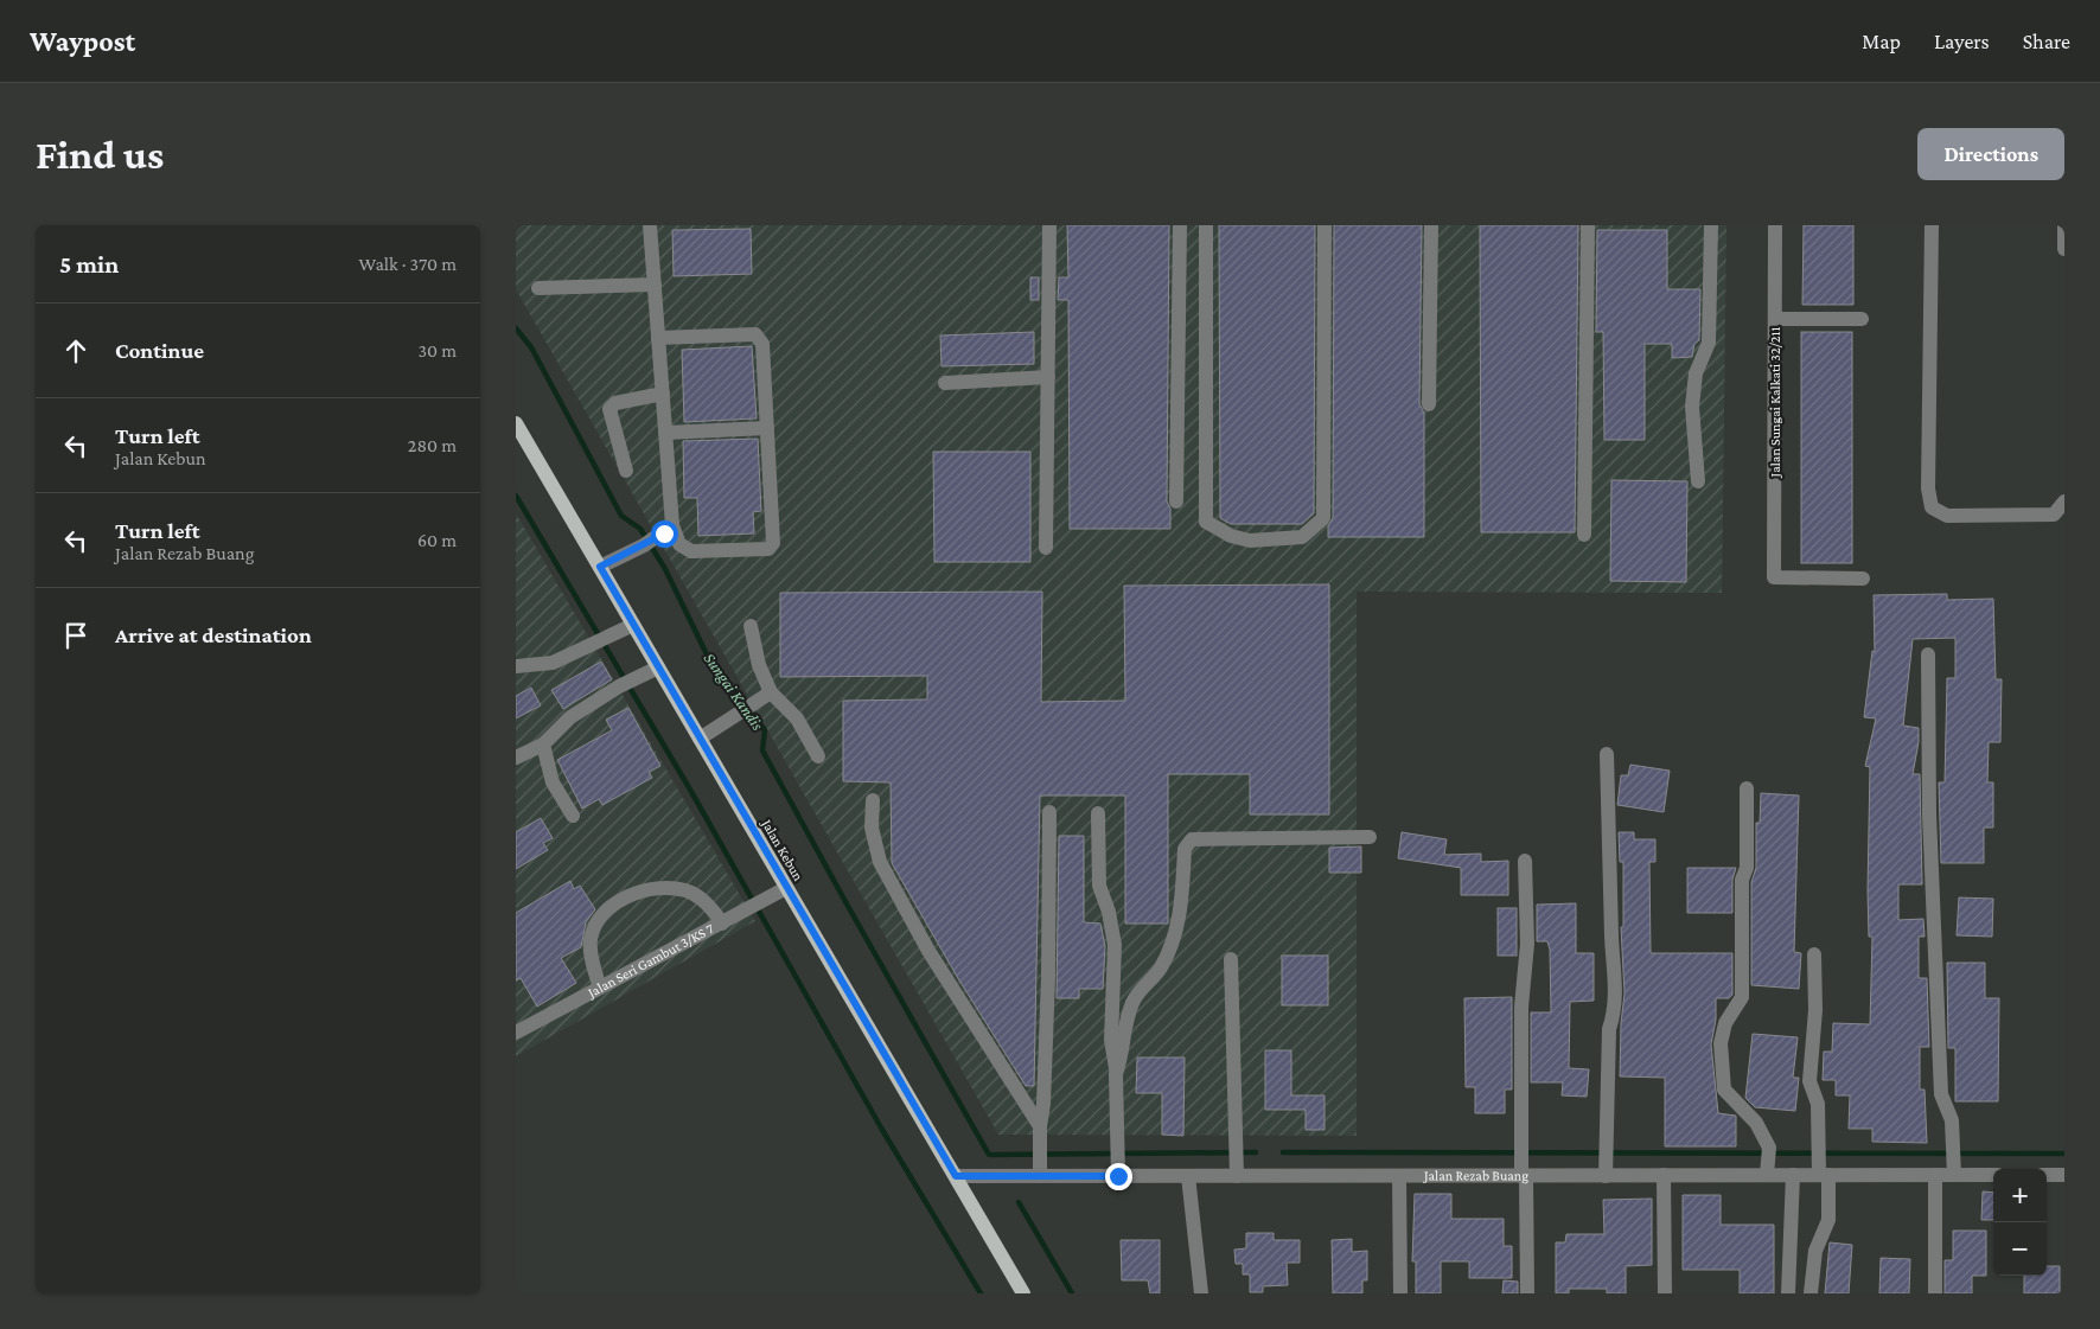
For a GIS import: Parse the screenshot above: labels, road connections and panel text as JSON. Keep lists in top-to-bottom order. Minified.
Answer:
{"streets":{"main road":["Jalan Kebun"],"street":["Jalan Sungai Kalkati 32/211","Jalan Seri Gambut 3/KS 7","Jalan Rezab Buang"]},"crossings":[["Jalan Kebun","Jalan Seri Gambut 3/KS 7"],["Jalan Kebun","Jalan Rezab Buang"]],"water":["Sungai Kandis"],"page":{"header":"Waypost","nav":["Map","Layers","Share"],"buttons":"Directions","title":"Find us","heading":["5 min","Walk · 370 m"],"list":[["Continue","30 m"],["Turn left","Jalan Kebun","280 m"],["Turn left","Jalan Rezab Buang","60 m"],"Arrive at destination"],"map_buttons":["+","−"]}}
